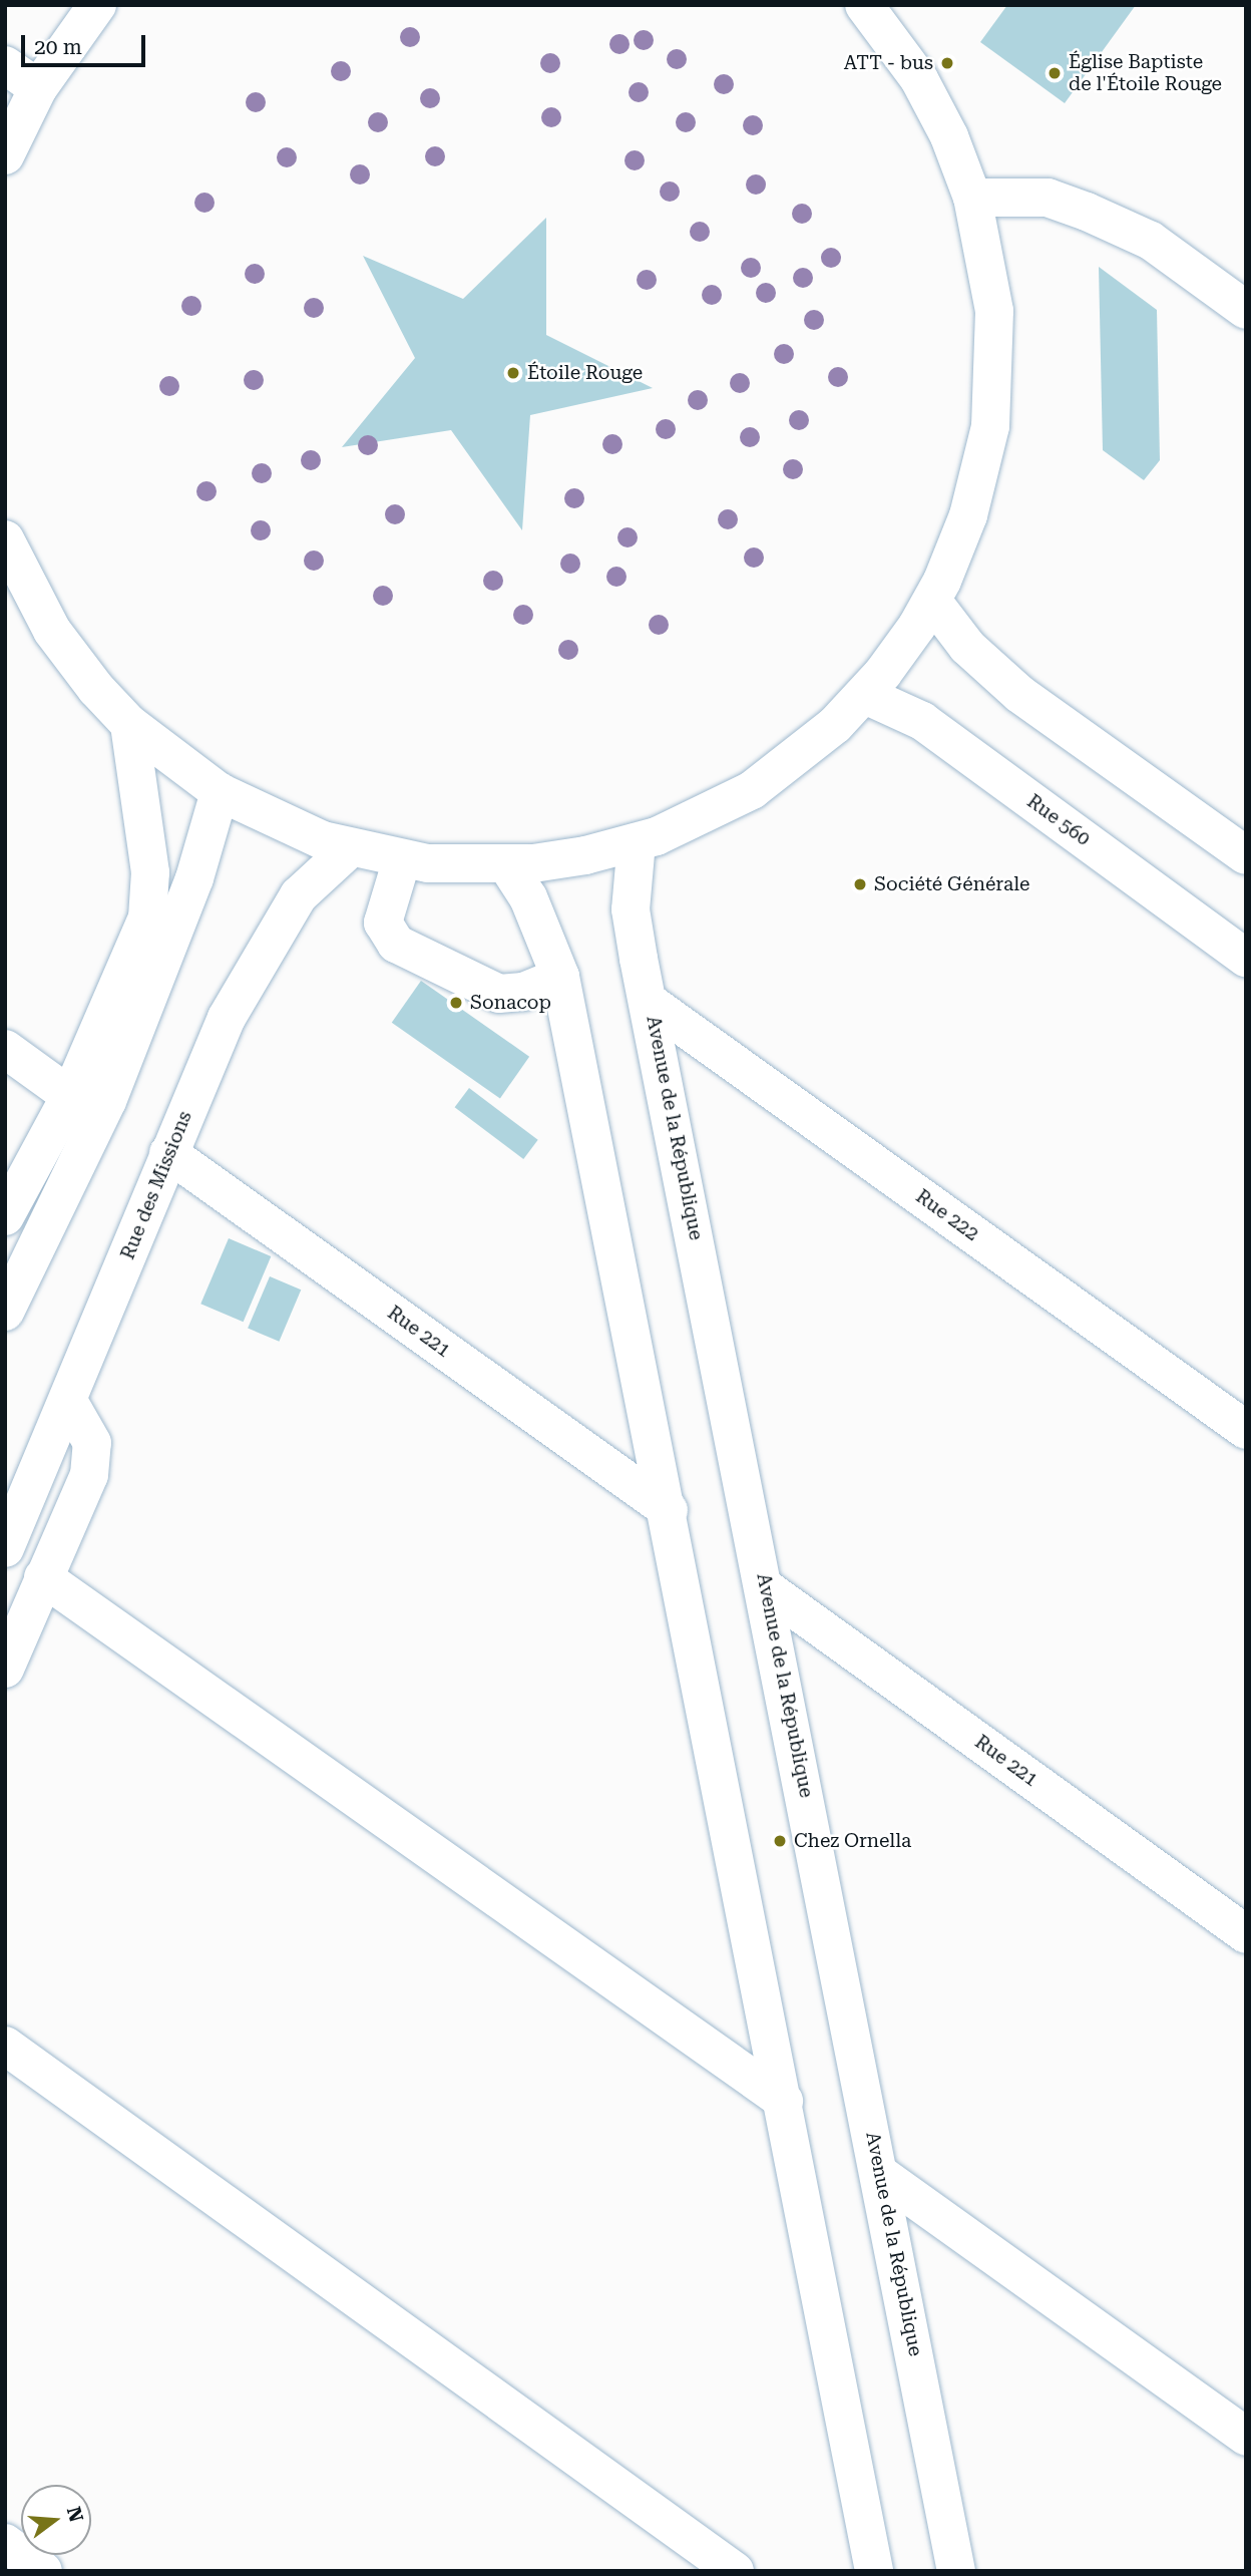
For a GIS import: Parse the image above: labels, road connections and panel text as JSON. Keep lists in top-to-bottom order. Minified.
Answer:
{"streets":{"main road":["Rue 560","Avenue de la République","Rue des Missions","Rue 222","Rue 221"]},"crossings":[["Avenue de la République","Rue 222"],["Avenue de la République","Rue 221"],["Rue des Missions","Rue 221"]],"places":["ATT - bus","Église Baptiste de l'Étoile Rouge","Étoile Rouge","Société Générale","Sonacop","Chez Ornella"],"scale_bar":"20 m","north":"right"}
